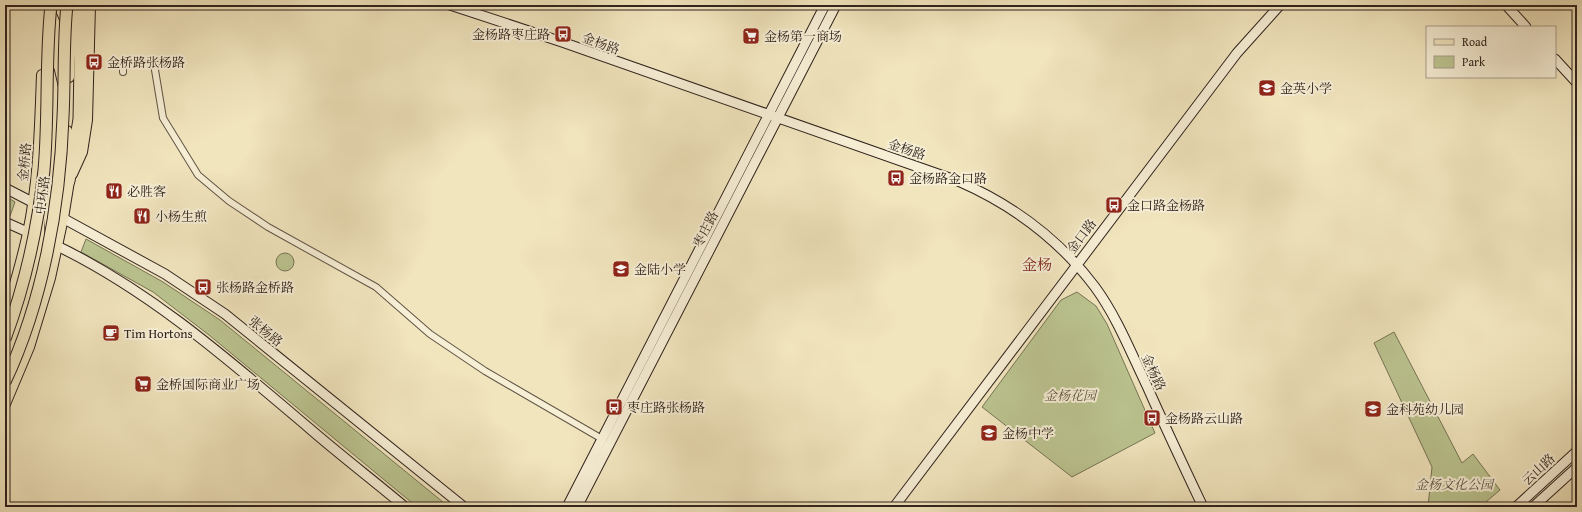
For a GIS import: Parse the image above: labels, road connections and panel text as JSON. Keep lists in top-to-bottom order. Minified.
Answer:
{"streets":{"highway":["中环路"],"main road":["金桥路"],"street":["金杨路","枣庄路","金口路","张杨路","云山路"]},"crossings":[["金杨路","枣庄路"],["金杨路","金口路"],["金桥路","张杨路"]],"districts":["金杨"],"parks":["金杨花园","金杨文化公园"],"places":{"bus stop":["金杨路枣庄路","金桥路张杨路","金杨路金口路","金口路金杨路","张杨路金桥路","枣庄路张杨路","金杨路云山路"],"supermarket":["金杨第一商场","金桥国际商业广场"],"school or university":["金英小学","金陆小学","金科苑幼儿园","金杨中学"],"restaurant":["必胜客","小杨生煎"],"cafe":["Tim Hortons"]},"legend":["Road","Park"]}
